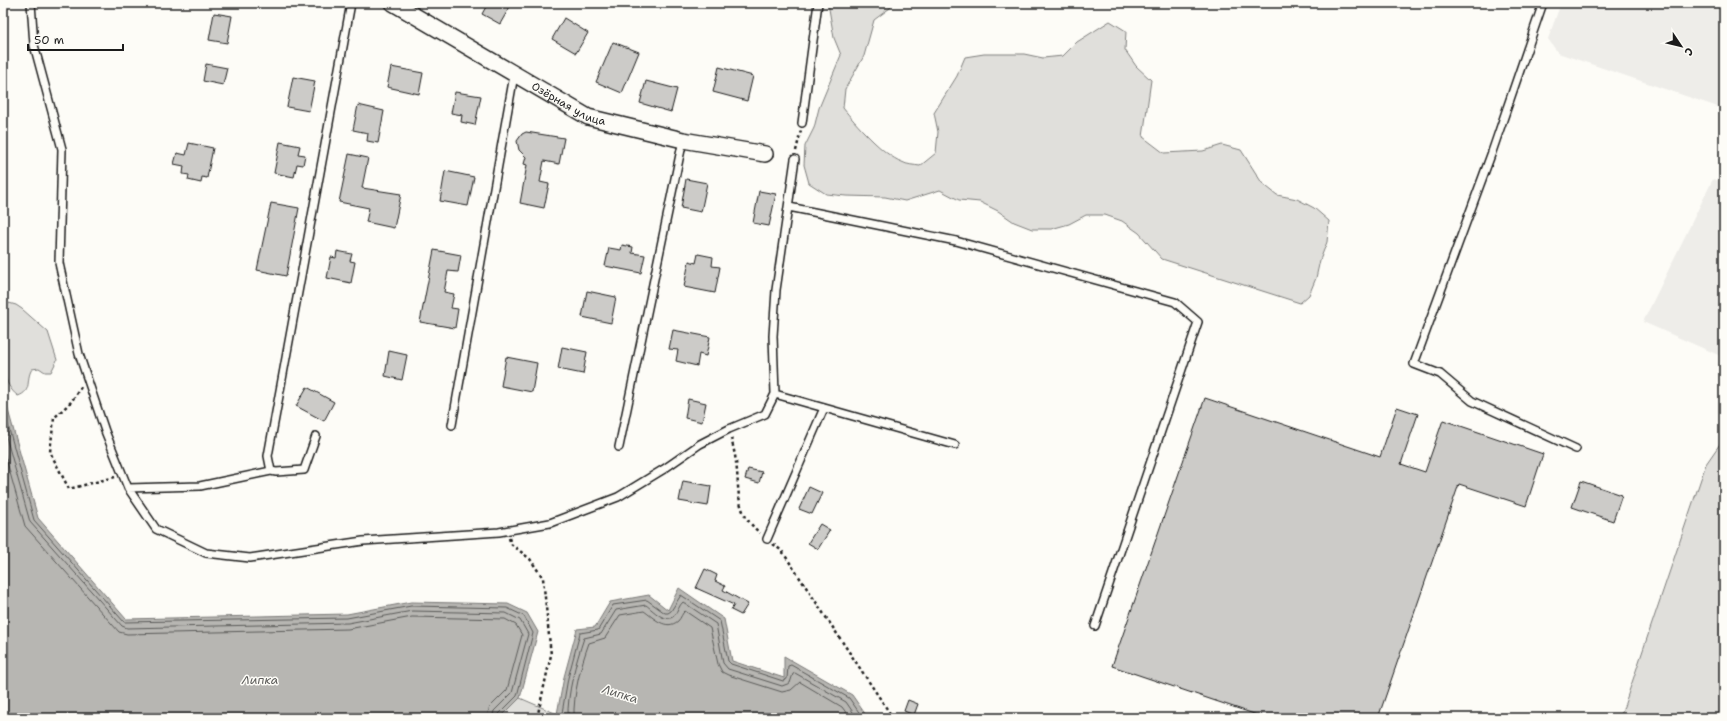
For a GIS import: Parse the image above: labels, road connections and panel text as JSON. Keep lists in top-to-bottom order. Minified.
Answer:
{"streets":{"street":["Озёрная улица"]},"water":["Липка"],"scale_bar":"50 m","north":"bottom right"}
